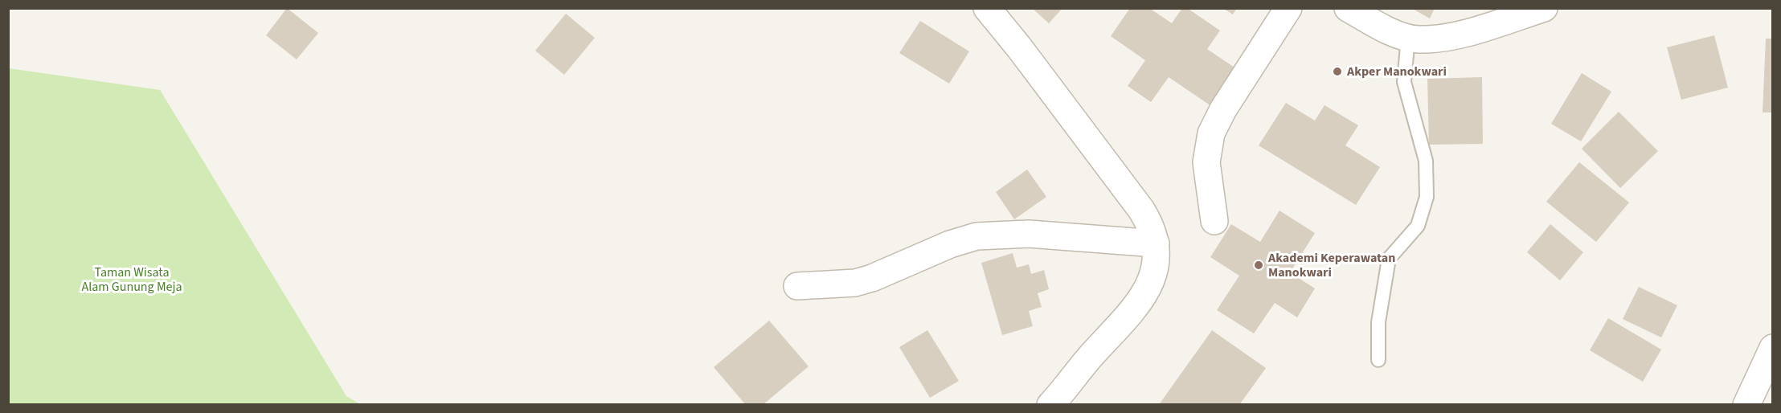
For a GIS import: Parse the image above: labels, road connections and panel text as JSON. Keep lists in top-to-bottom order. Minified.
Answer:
{"parks":["Taman Wisata Alam Gunung Meja"],"places":["Akper Manokwari","Akademi Keperawatan Manokwari"]}
